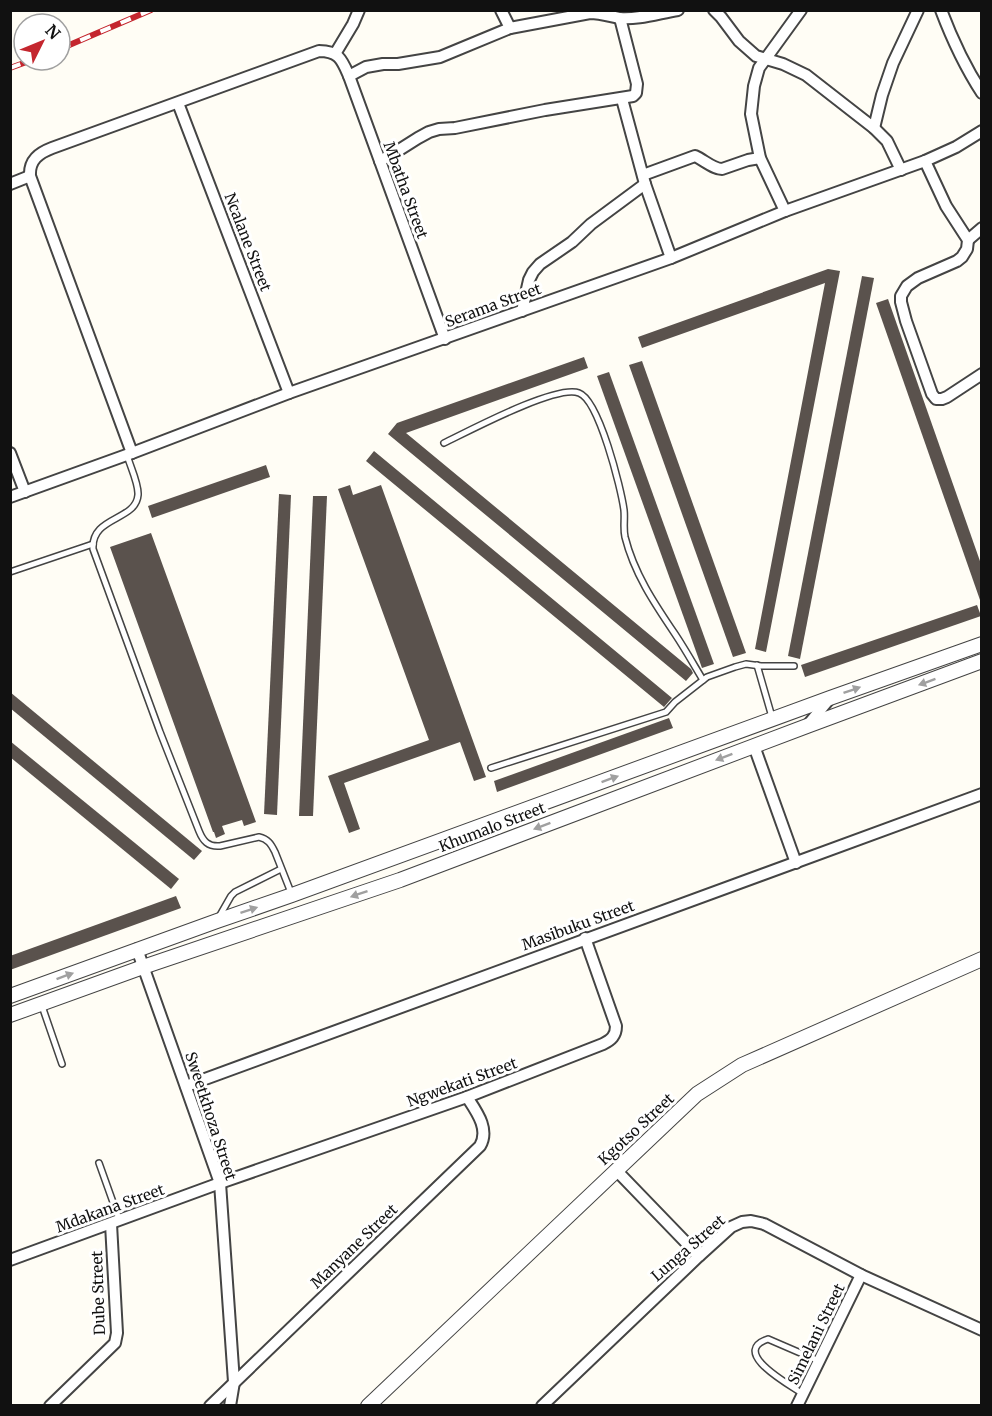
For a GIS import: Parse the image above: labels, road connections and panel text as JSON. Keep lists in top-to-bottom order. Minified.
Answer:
{"streets":{"street":["Mbatha Street","Ncalane Street","Serama Street","Khumalo Street","Masibuku Street","Ngwekati Street","Sweetkhoza Street","Kgotso Street","Mdakana Street","Manyane Street","Lunga Street","Dube Street","Simelani Street"]},"crossings":[["Mbatha Street","Serama Street"],["Ncalane Street","Serama Street"],["Khumalo Street","Sweetkhoza Street"],["Masibuku Street","Ngwekati Street"],["Masibuku Street","Sweetkhoza Street"],["Ngwekati Street","Sweetkhoza Street"],["Ngwekati Street","Mdakana Street"],["Ngwekati Street","Manyane Street"],["Sweetkhoza Street","Mdakana Street"],["Sweetkhoza Street","Manyane Street"],["Mdakana Street","Dube Street"],["Lunga Street","Simelani Street"]],"north":"top right"}
